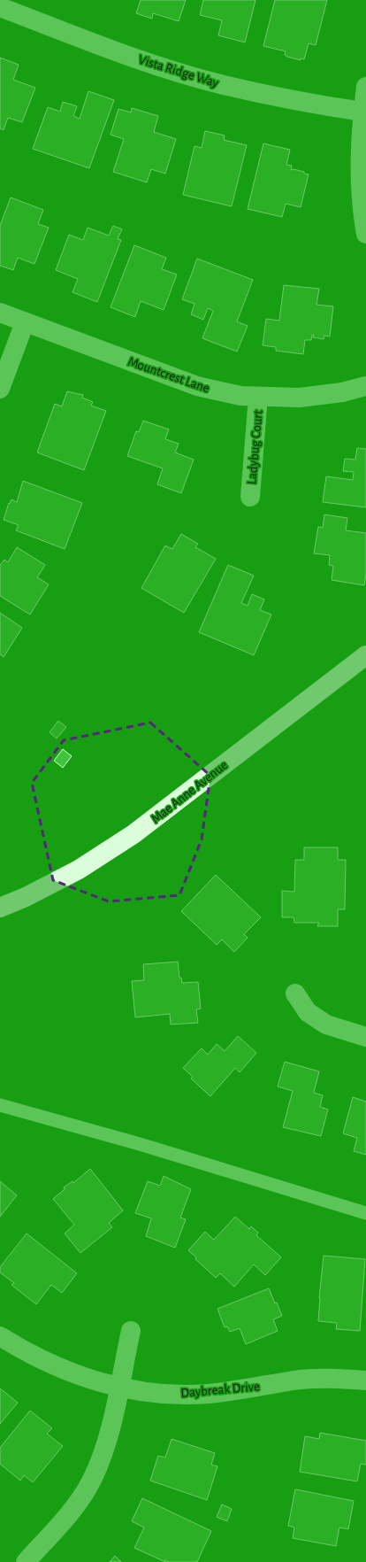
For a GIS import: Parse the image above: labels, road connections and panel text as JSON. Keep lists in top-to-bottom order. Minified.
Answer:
{"streets":{"main road":["Mae Anne Avenue"],"street":["Vista Ridge Way","Mountcrest Lane","Ladybug Court","Daybreak Drive"]},"crossings":[["Mountcrest Lane","Ladybug Court"]]}
